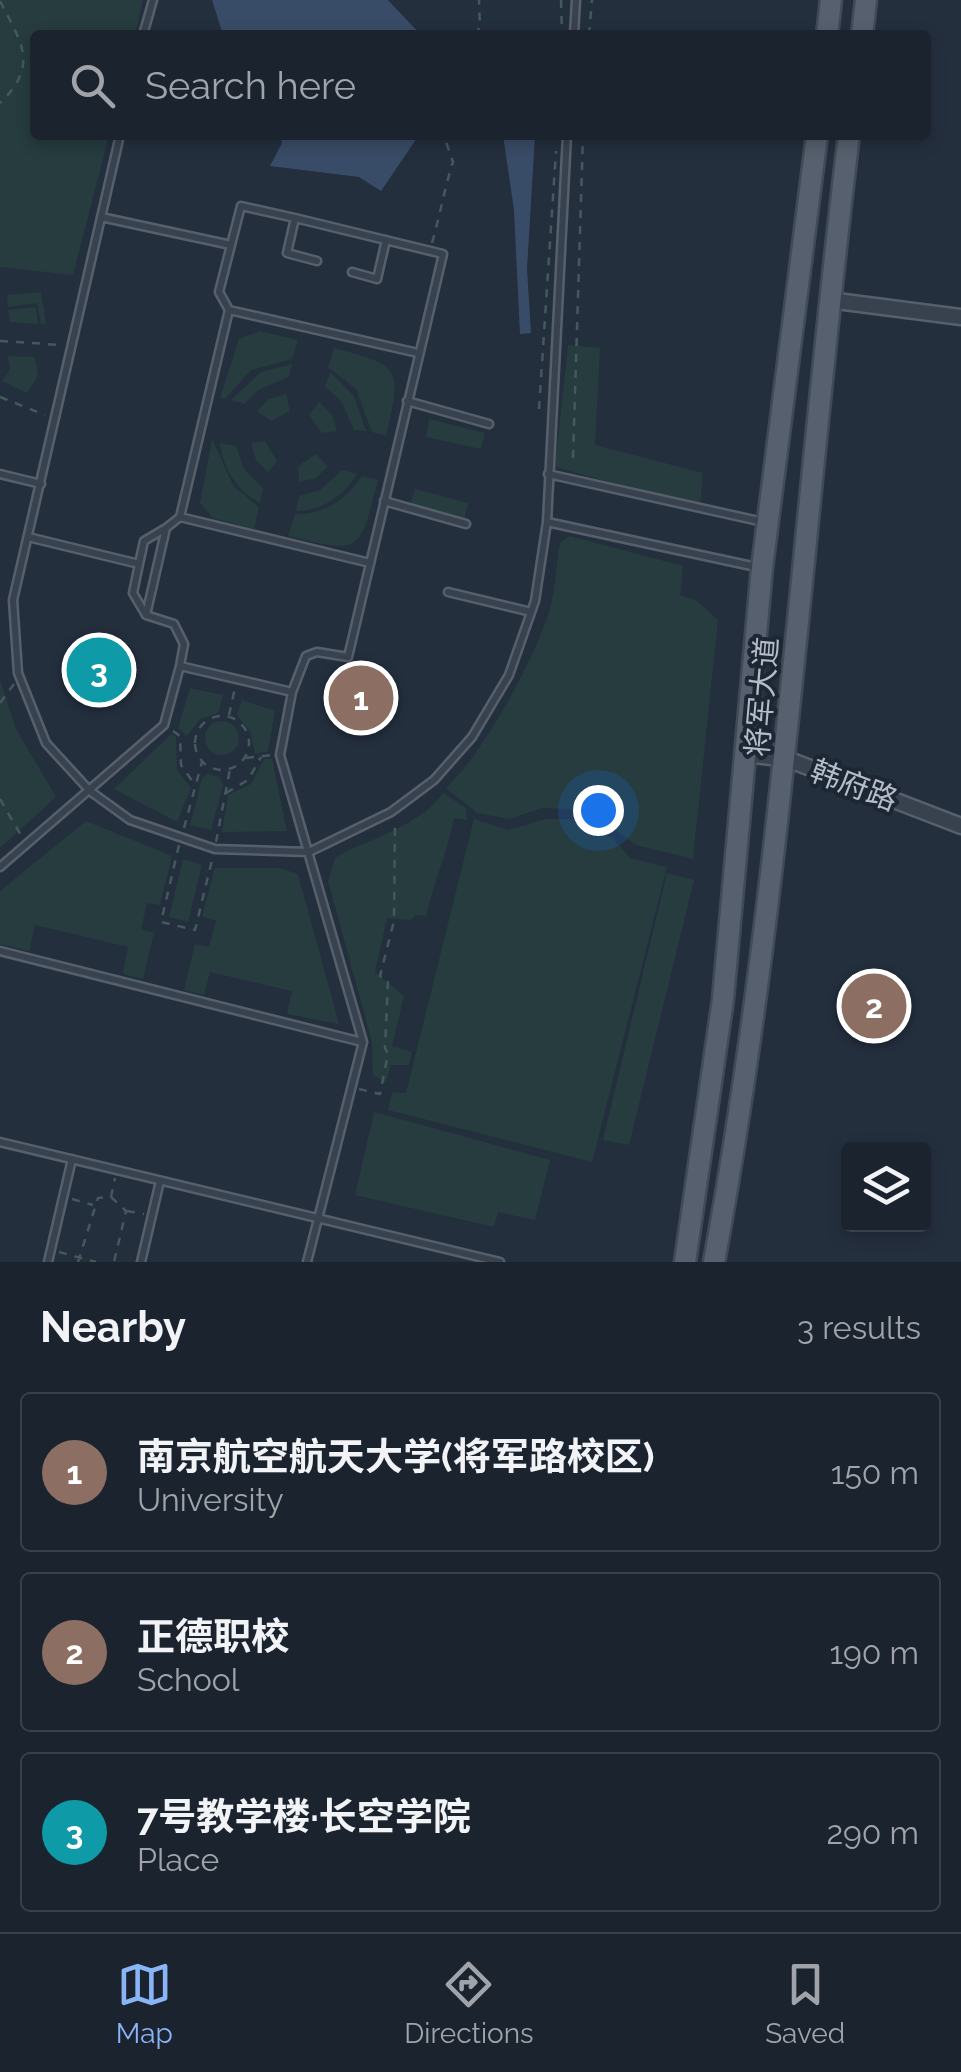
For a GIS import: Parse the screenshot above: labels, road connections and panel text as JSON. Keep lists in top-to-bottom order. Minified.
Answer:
{"streets":{"main road":["将军大道"],"street":["韩府路"]},"crossings":[["将军大道","韩府路"]],"page":{"search":"Search here","pins":["3","1","2"],"heading":["Nearby","3 results"],"list":[{"mark":"1","name":"南京航空航天大学(将军路校区)","note":"University","value":"150 m"},{"mark":"2","name":"正德职校","note":"School","value":"190 m"},{"mark":"3","name":"7号教学楼·长空学院","note":"Place","value":"290 m"}],"nav":["Map","Directions","Saved"]}}
